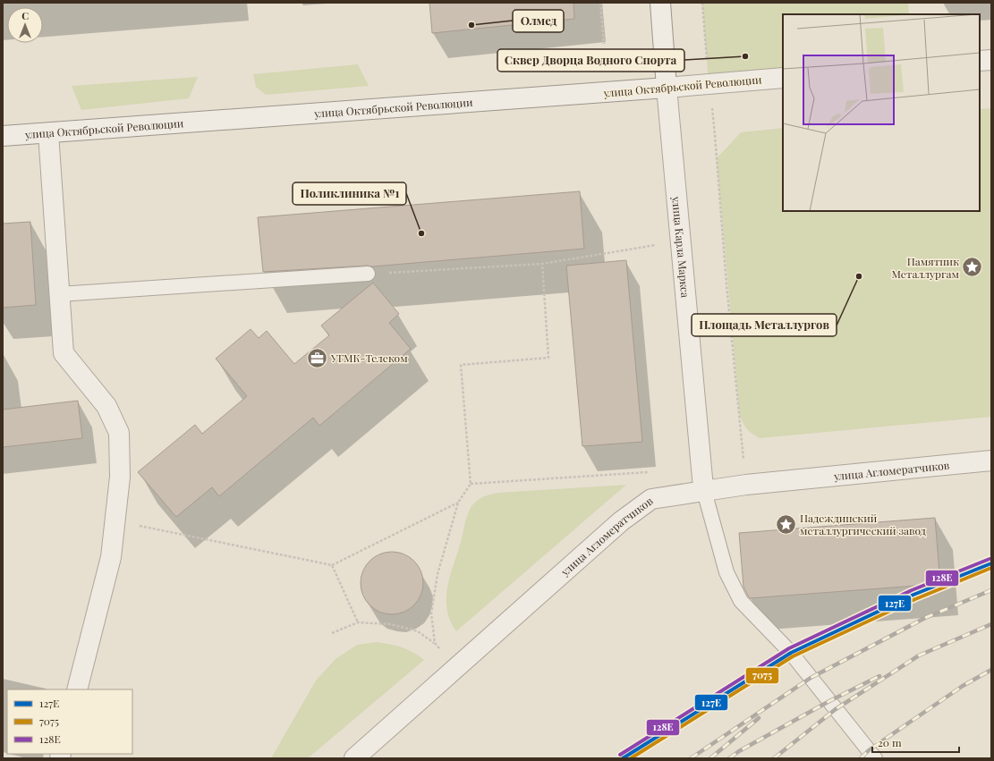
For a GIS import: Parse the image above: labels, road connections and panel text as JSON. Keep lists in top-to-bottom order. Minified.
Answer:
{"streets":{"street":["улица Октябрьской Революции","улица Карла Маркса","улица Агломератчиков"]},"crossings":[["улица Октябрьской Революции","улица Карла Маркса"],["улица Карла Маркса","улица Агломератчиков"]],"places":{"other":["Олмед","Сквер Дворца Водного Спорта","Поликлиника №1","Площадь Металлургов"],"place":["Памятник Металлургам","Надеждинский металлургический завод"],"office":["УГМК-Телеком"]},"lines":["transit line 128Е","transit line 127Е","transit line 7075"],"legend":["127Е","7075","128Е"],"scale_bar":"20 m","north":"top"}
